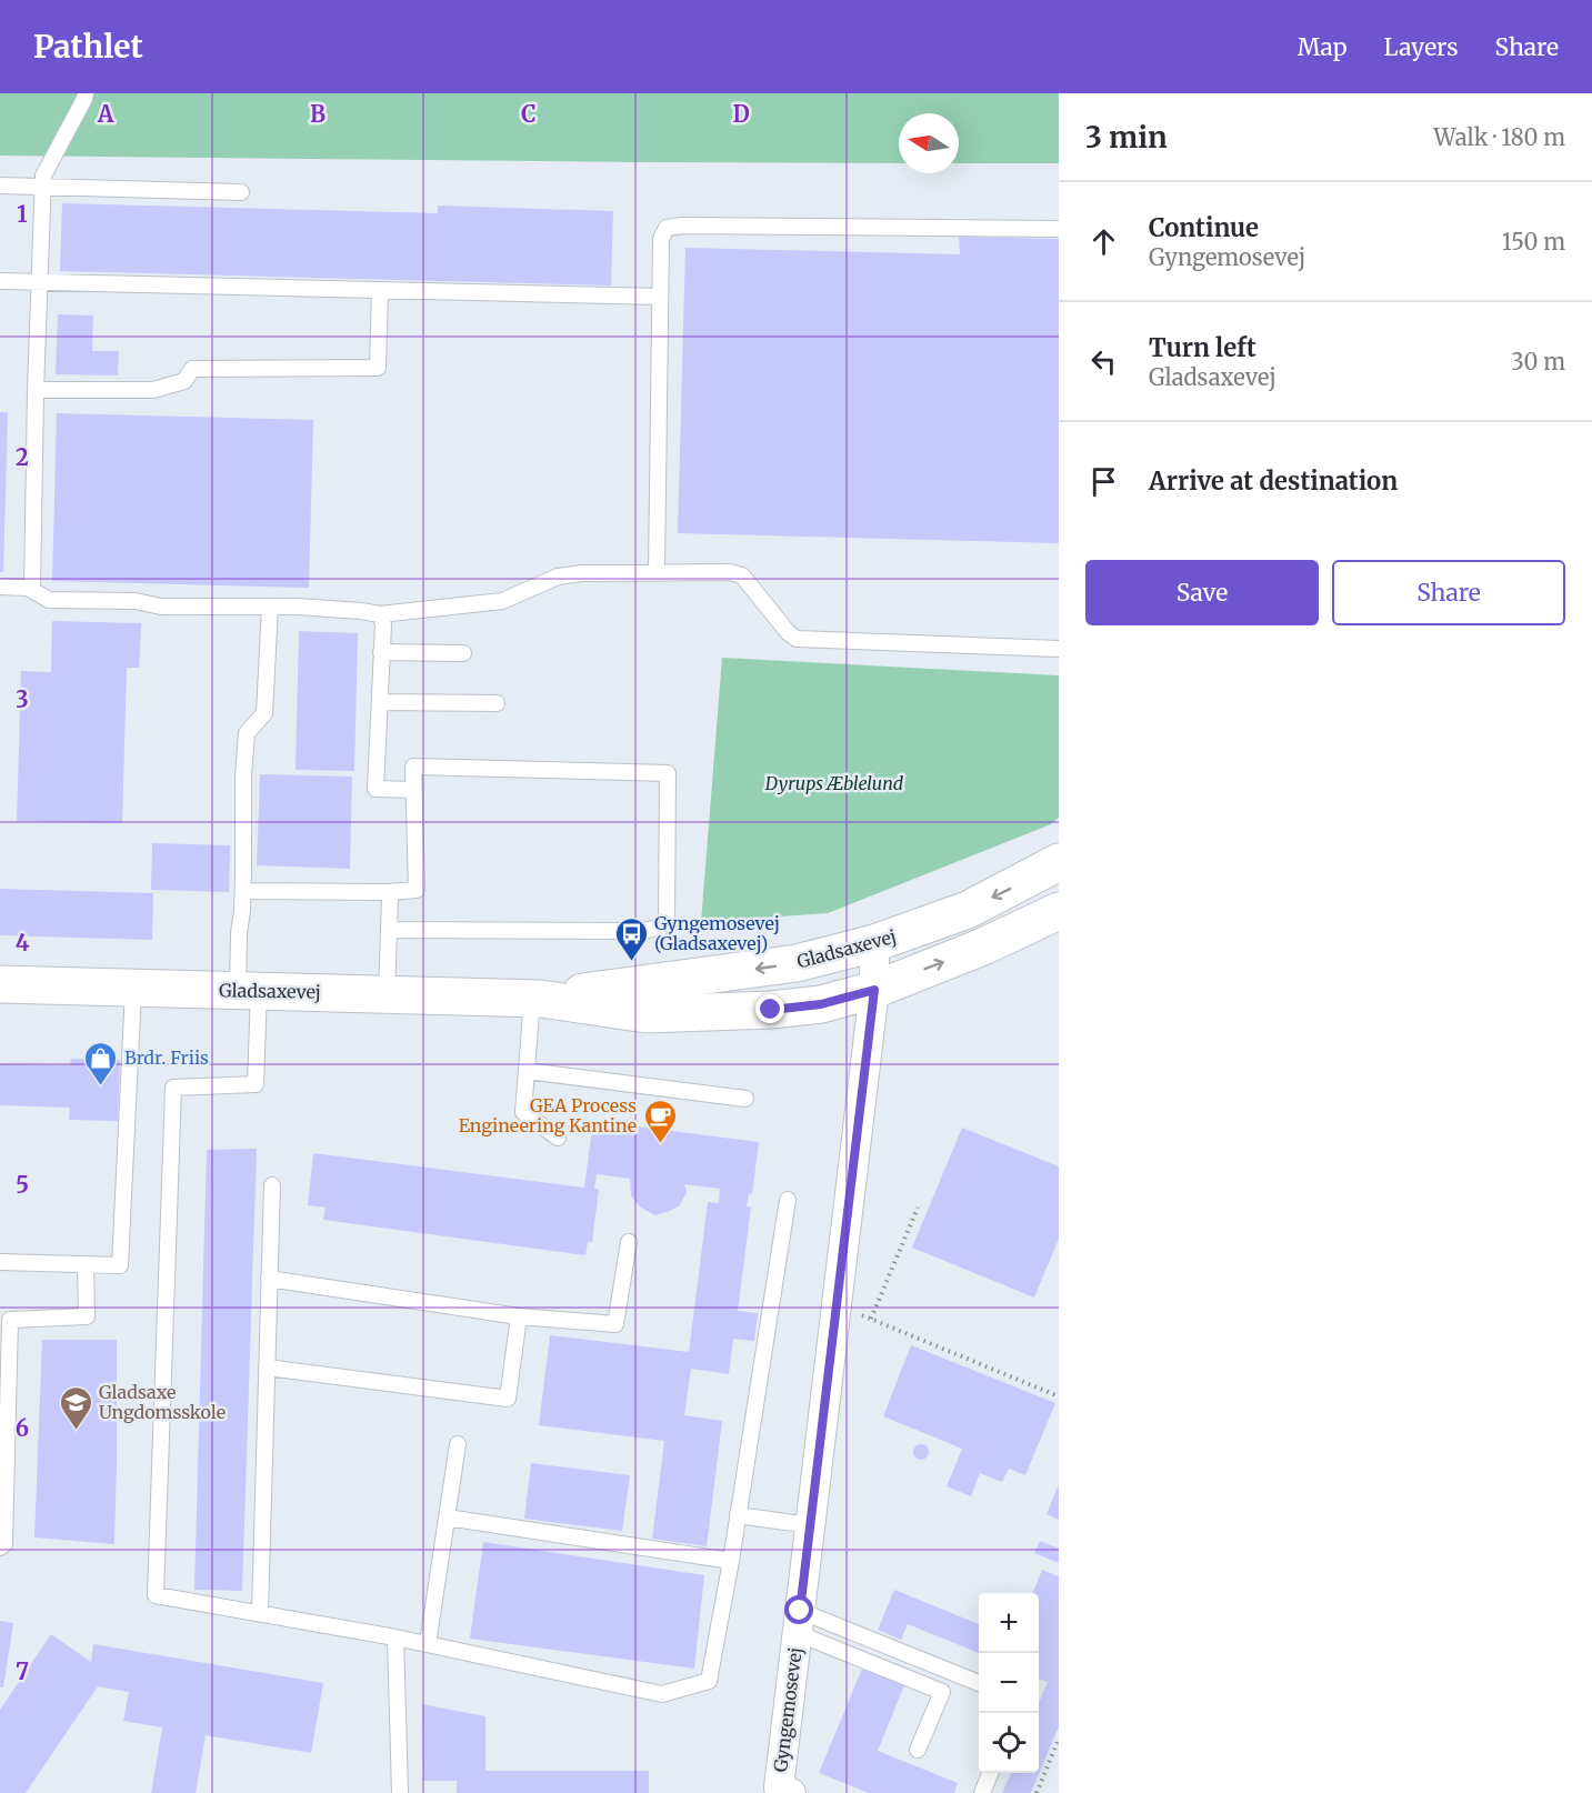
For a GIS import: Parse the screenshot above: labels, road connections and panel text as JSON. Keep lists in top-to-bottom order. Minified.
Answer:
{"streets":{"street":["Gladsaxevej","Gyngemosevej"]},"crossings":[["Gladsaxevej","Gyngemosevej"]],"parks":["Dyrups Æblelund"],"places":{"bus stop":["Gyngemosevej (Gladsaxevej)"],"shop":["Brdr. Friis"],"cafe":["GEA Process Engineering Kantine"],"school or university":["Gladsaxe Ungdomsskole"]},"north":"left","page":{"header":"Pathlet","nav":["Map","Layers","Share"],"heading":["3 min","Walk · 180 m"],"list":[["Continue","Gyngemosevej","150 m"],["Turn left","Gladsaxevej","30 m"],"Arrive at destination"],"buttons":["Save","Share"],"map_buttons":["+","−"]},"grid":{"columns":["A","B","C","D"],"rows":["1","2","3","4","5","6","7"]}}
